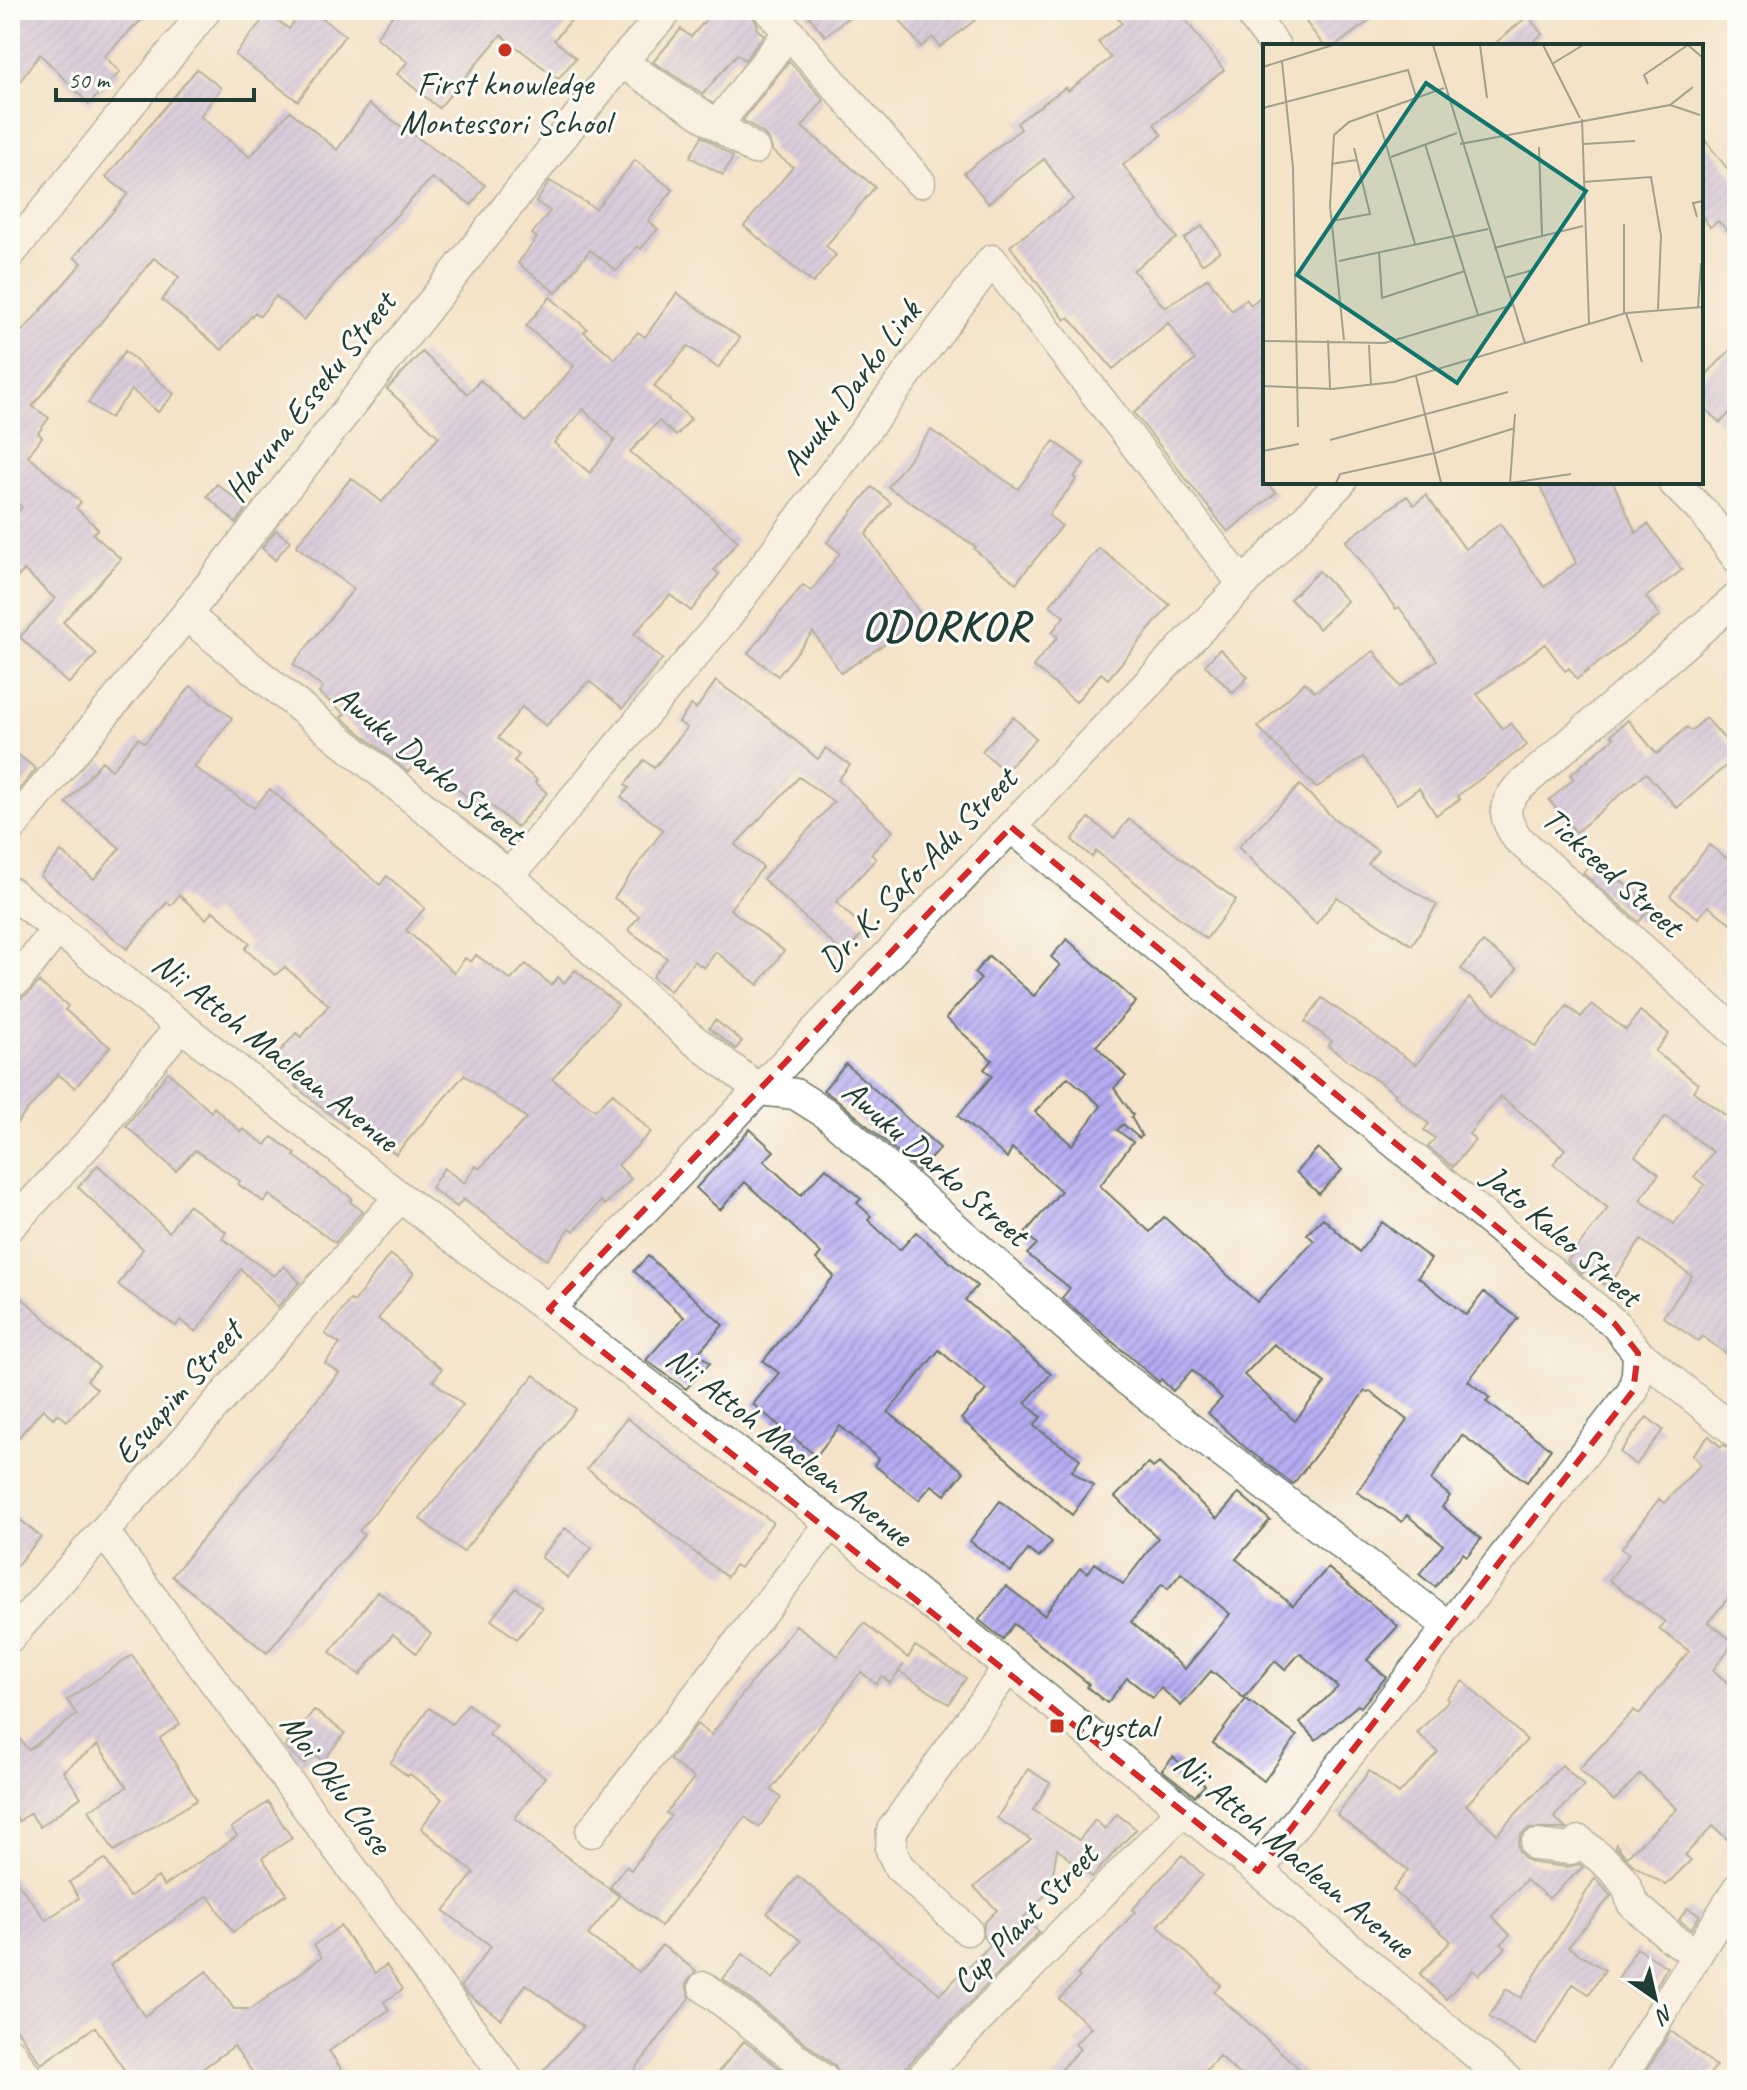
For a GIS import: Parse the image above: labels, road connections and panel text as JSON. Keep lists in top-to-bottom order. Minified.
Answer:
{"streets":{"street":["Awuku Darko Link","Haruna Esseku Street","Awuku Darko Street","Dr. K. Safo-Adu Street","Tickseed Street","Nii Attoh Maclean Avenue","Jato Kaleo Street","Esuapim Street","Moi Oklu Close","Cup Plant Street"]},"crossings":[["Awuku Darko Link","Awuku Darko Street"],["Awuku Darko Link","Dr. K. Safo-Adu Street"],["Haruna Esseku Street","Awuku Darko Street"],["Awuku Darko Street","Dr. K. Safo-Adu Street"],["Awuku Darko Street","Jato Kaleo Street"],["Dr. K. Safo-Adu Street","Nii Attoh Maclean Avenue"],["Dr. K. Safo-Adu Street","Jato Kaleo Street"],["Nii Attoh Maclean Avenue","Jato Kaleo Street"],["Nii Attoh Maclean Avenue","Esuapim Street"],["Nii Attoh Maclean Avenue","Cup Plant Street"],["Esuapim Street","Moi Oklu Close"]],"districts":["ODORKOR"],"places":{"other":["First knowledge Montessori School"],"transit":["Crystal"]},"scale_bar":"50 m","north":"bottom right"}
